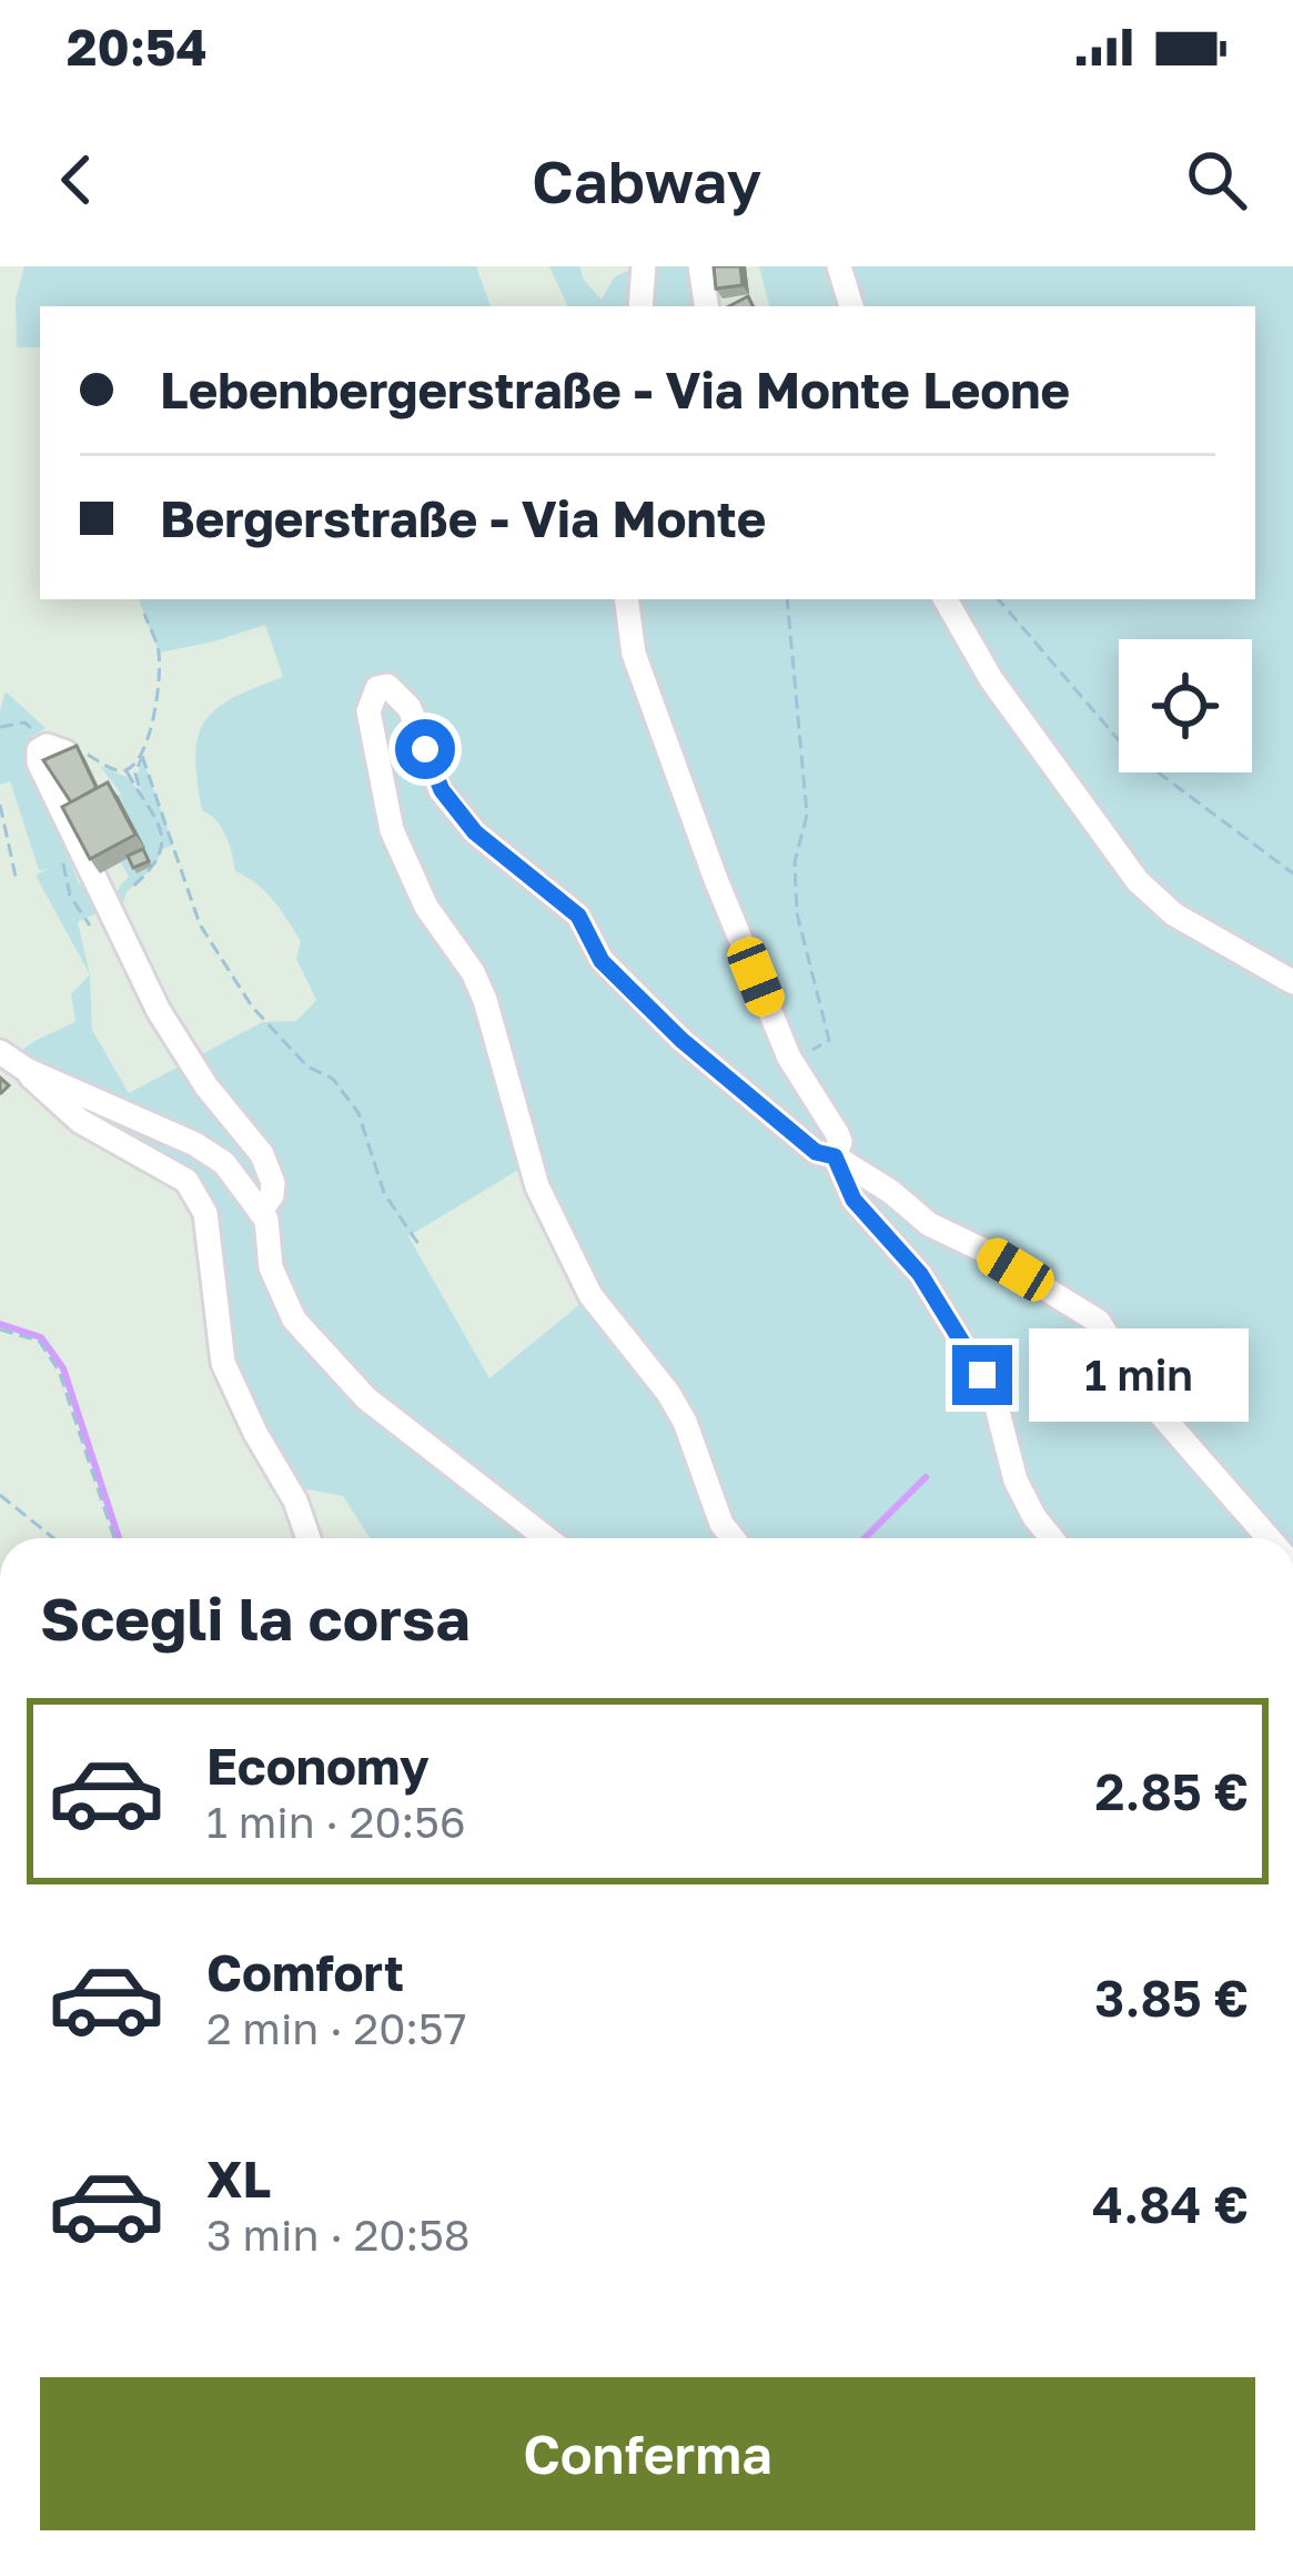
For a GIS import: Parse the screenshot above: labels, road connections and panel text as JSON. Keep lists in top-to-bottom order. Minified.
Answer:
{"page":{"status":"20:54","header":"Cabway","banner":["Lebenbergerstraße - Via Monte Leone","Bergerstraße - Via Monte"],"bubble":"1 min","heading":"Scegli la corsa","list":[{"name":"Economy","note":"1 min · 20:56","value":"2.85 €"},{"name":"Comfort","note":"2 min · 20:57","value":"3.85 €"},{"name":"XL","note":"3 min · 20:58","value":"4.84 €"}],"buttons":"Conferma"}}
